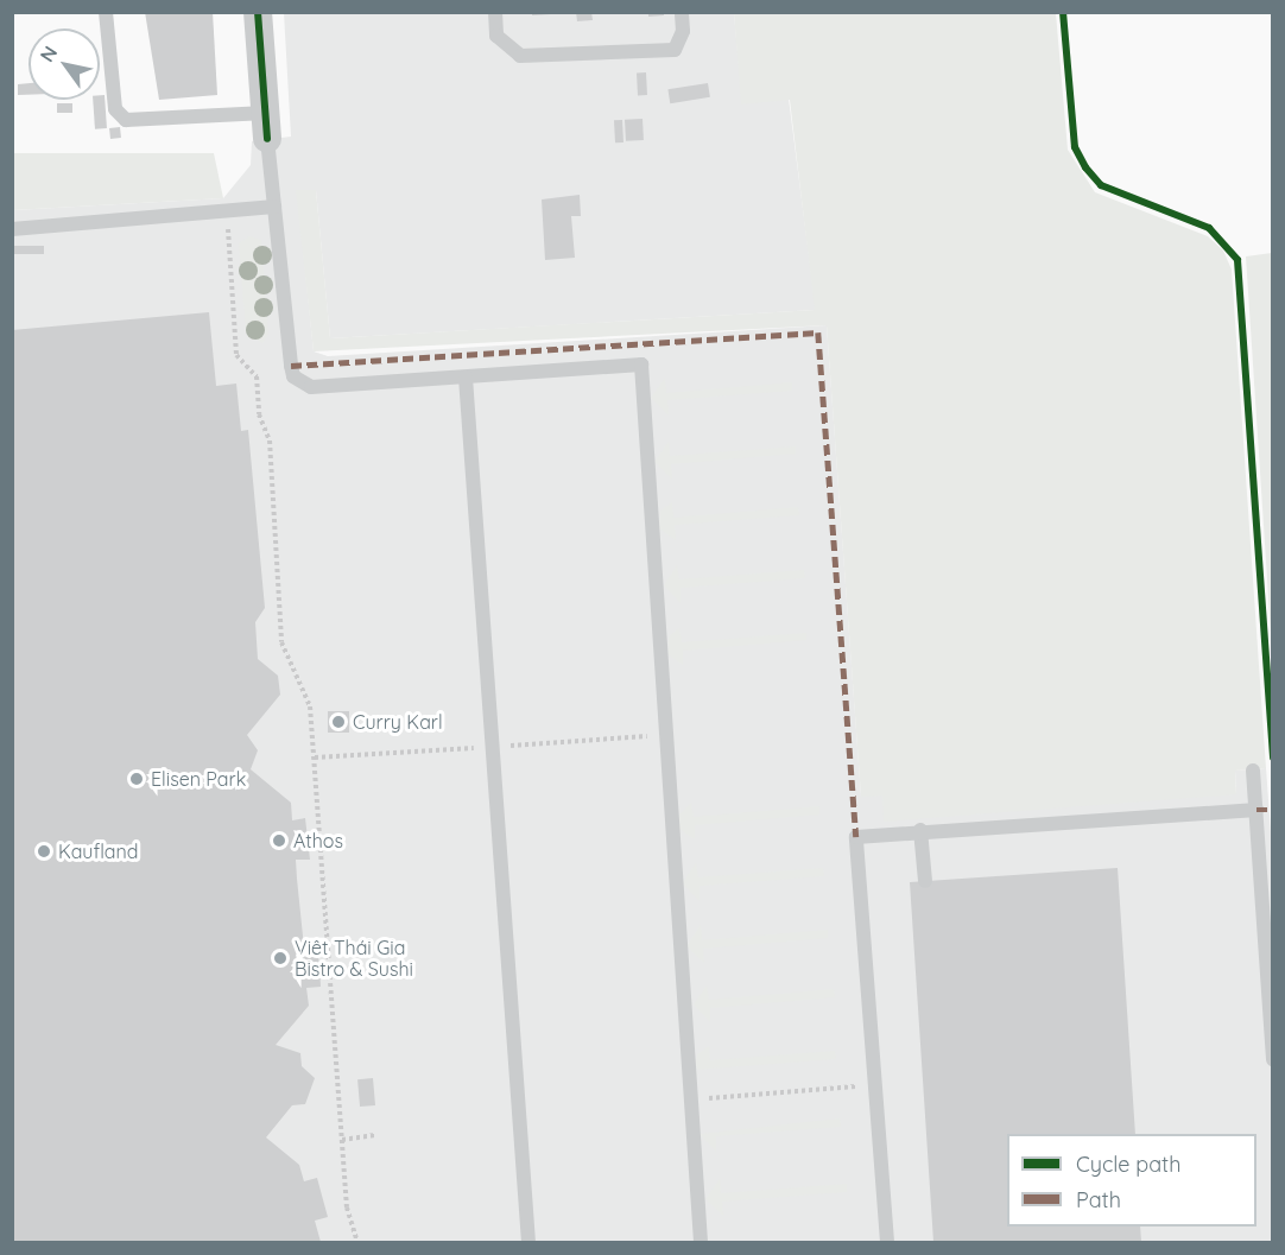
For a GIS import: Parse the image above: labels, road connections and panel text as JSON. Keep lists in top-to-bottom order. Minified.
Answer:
{"places":["Curry Karl","Elisen Park","Athos","Kaufland","Viêt Thái Gia Bistro & Sushi"],"legend":["Cycle path","Path"],"north":"top left"}
